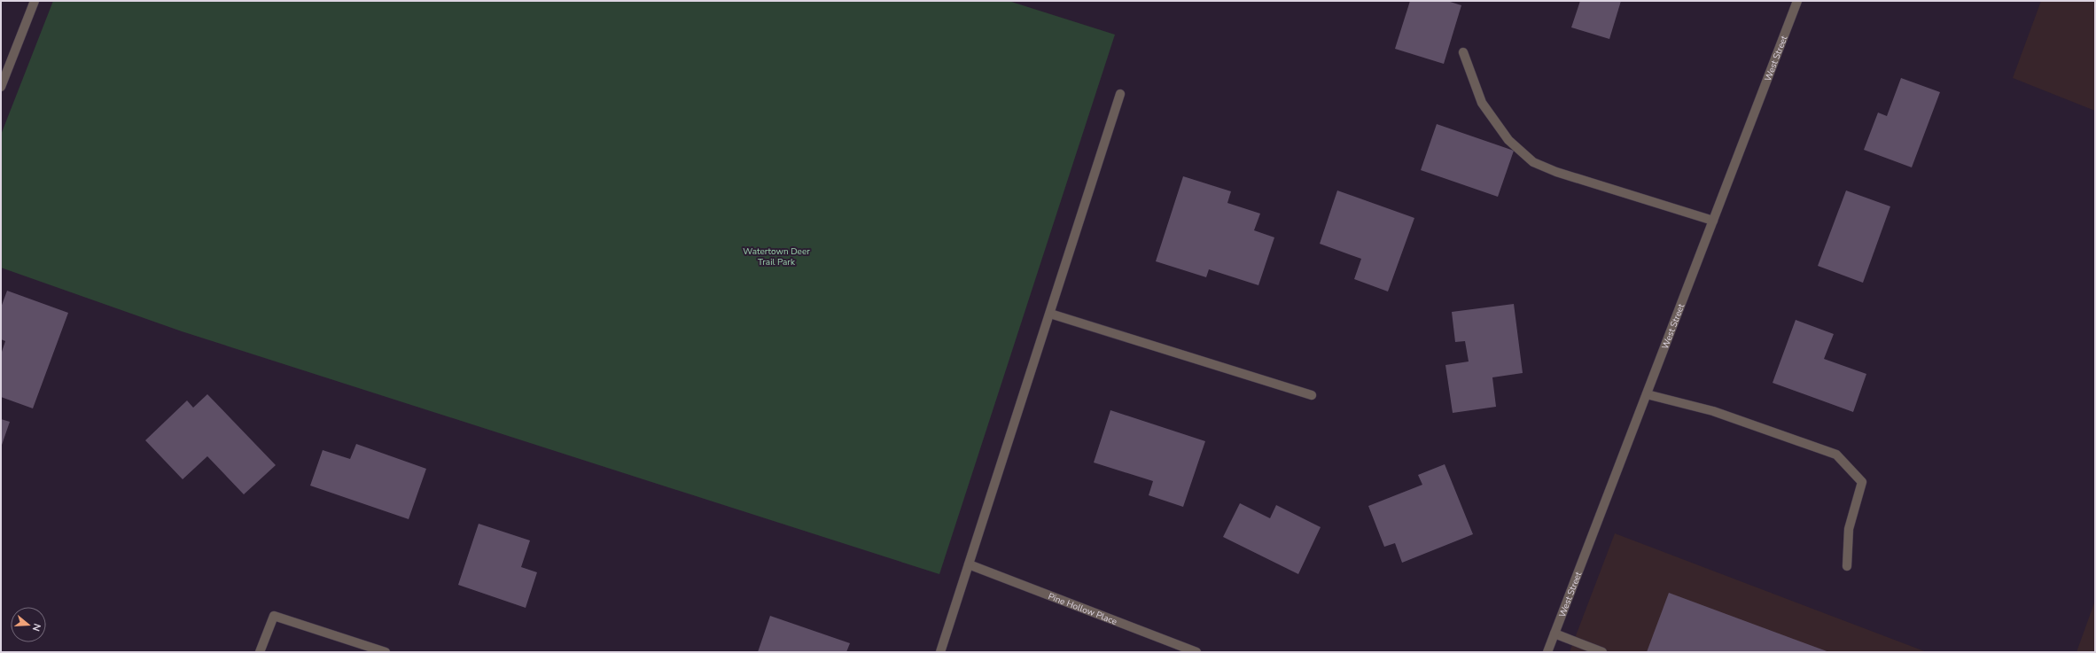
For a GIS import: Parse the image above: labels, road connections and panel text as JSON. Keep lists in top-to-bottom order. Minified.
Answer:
{"streets":{"street":["West Street","Pine Hollow Place"]},"parks":["Watertown Deer Trail Park"],"north":"right"}
